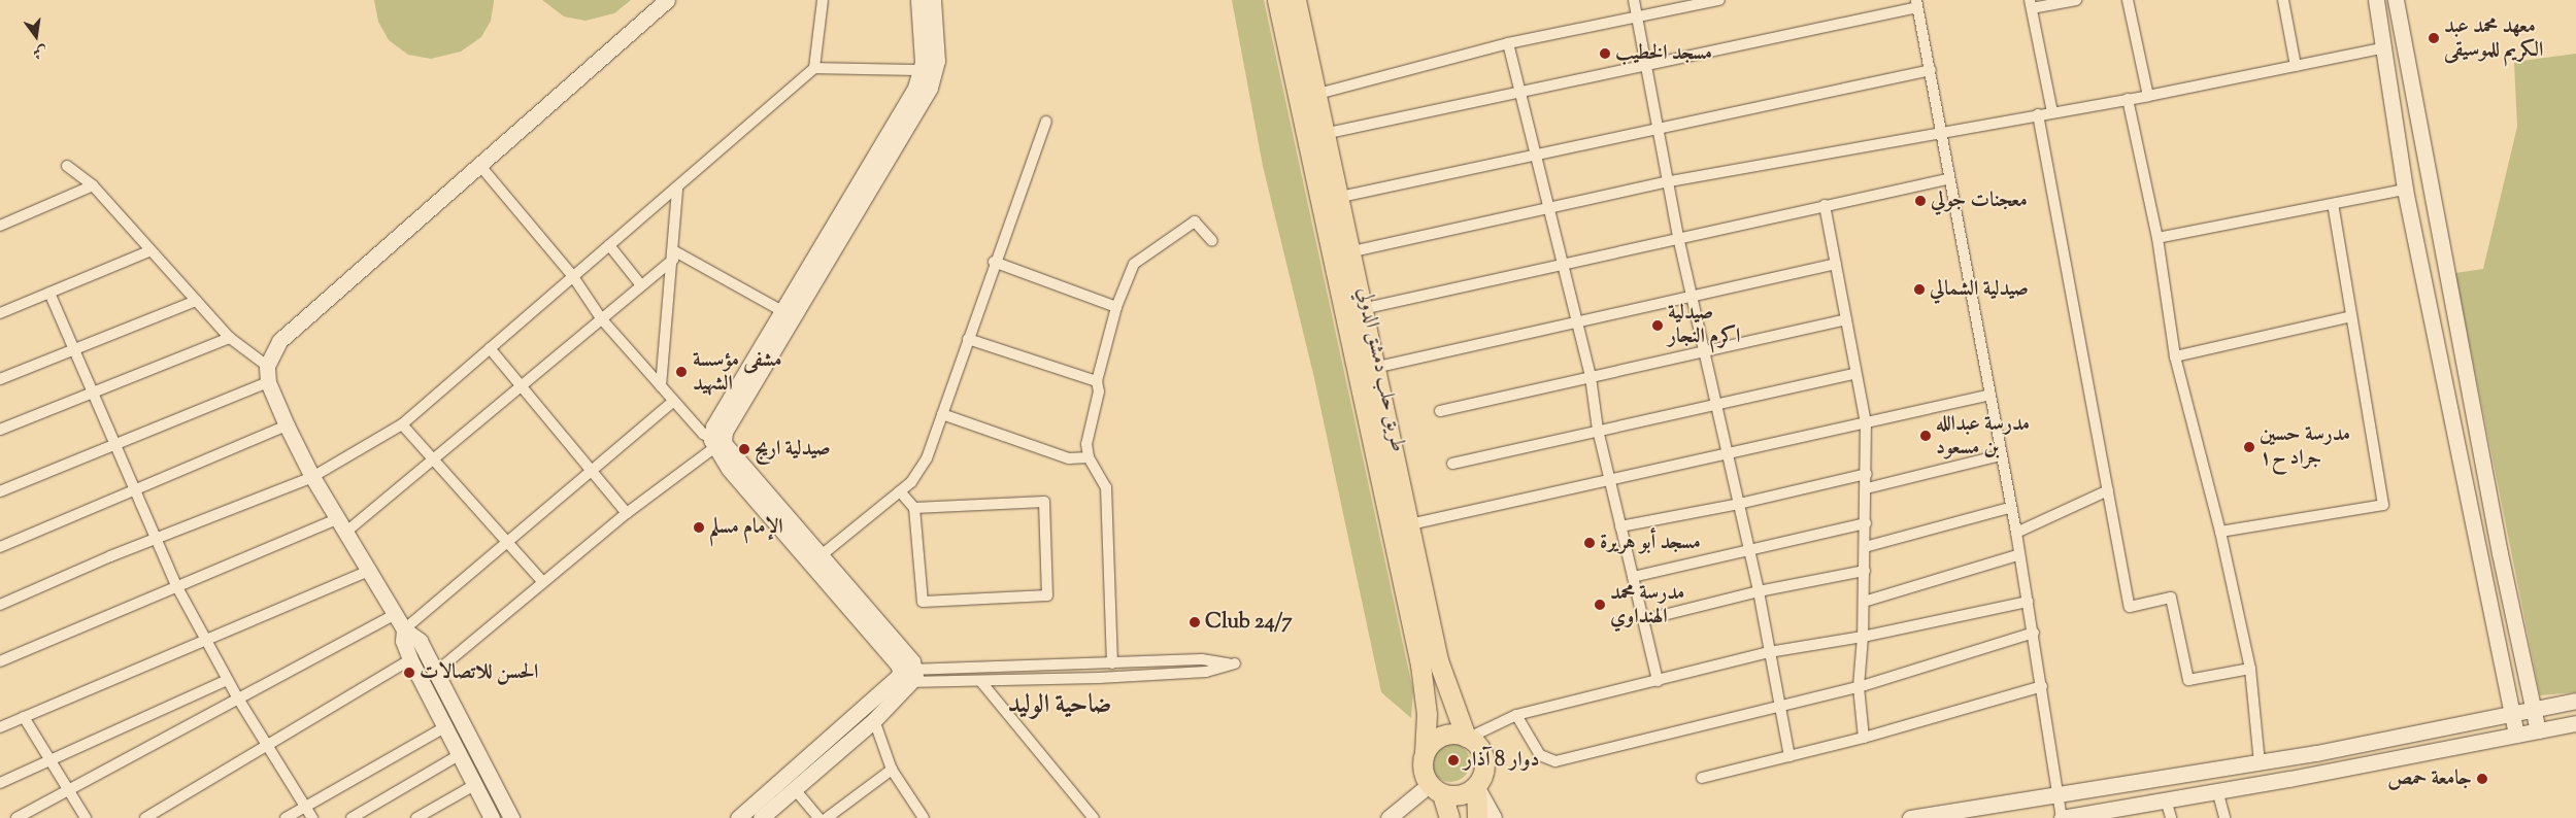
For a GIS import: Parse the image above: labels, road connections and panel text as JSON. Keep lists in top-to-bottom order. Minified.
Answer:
{"streets":{"highway":["طريق حلب دمشق الدولي"]},"districts":["ضاحية الوليد"],"places":["معهد محمد عبد الكريم للموسيقى","مسجد الخطيب","معجنات جولي","صيدلية الشمالي","صيدلية اكرم النجار","مشفى مؤسسة الشهيد","مدرسة عبدالله بن مسعود","مدرسة حسين جراد ح١","صيدلية اريج","الإمام مسلم","مسجد أبو هريرة","مدرسة محمد الهنداوي","Club 24/7","الحسن للاتصالات","دوار 8 آذار","جامعة حمص"],"north":"bottom"}
